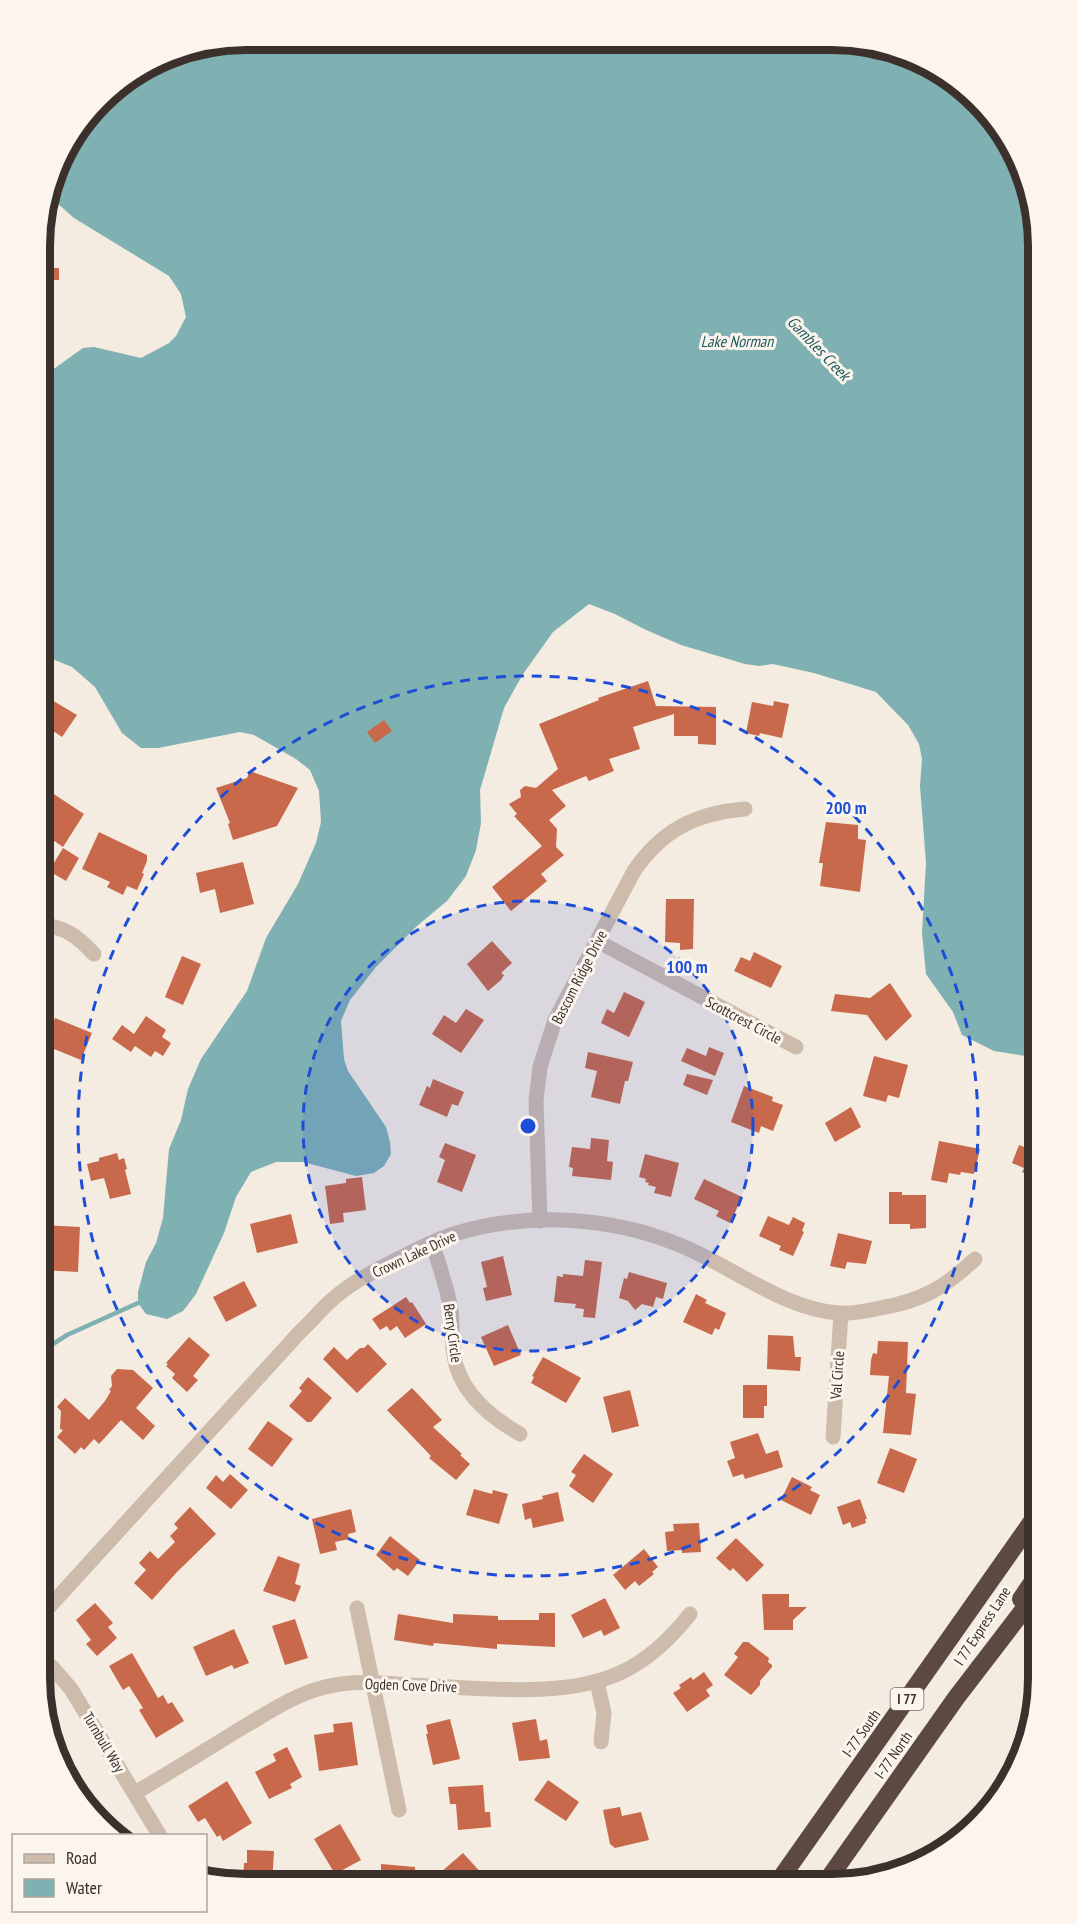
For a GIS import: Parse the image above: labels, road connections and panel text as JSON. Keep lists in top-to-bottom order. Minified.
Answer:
{"streets":{"highway":["I 77 Express Lane","I 77","I-77 South","I-77 North"],"street":["Bascom Ridge Drive","Scottcrest Circle","Crown Lake Drive","Berry Circle","Val Circle","Ogden Cove Drive","Turnbull Way"]},"crossings":[["Bascom Ridge Drive","Scottcrest Circle"],["Bascom Ridge Drive","Crown Lake Drive"],["Crown Lake Drive","Berry Circle"],["Crown Lake Drive","Val Circle"],["I 77 Express Lane","I-77 North"],["Ogden Cove Drive","Turnbull Way"]],"water":["Lake Norman","Gambles Creek"],"legend":["Road","Water"],"rings":["200 m","100 m"]}
